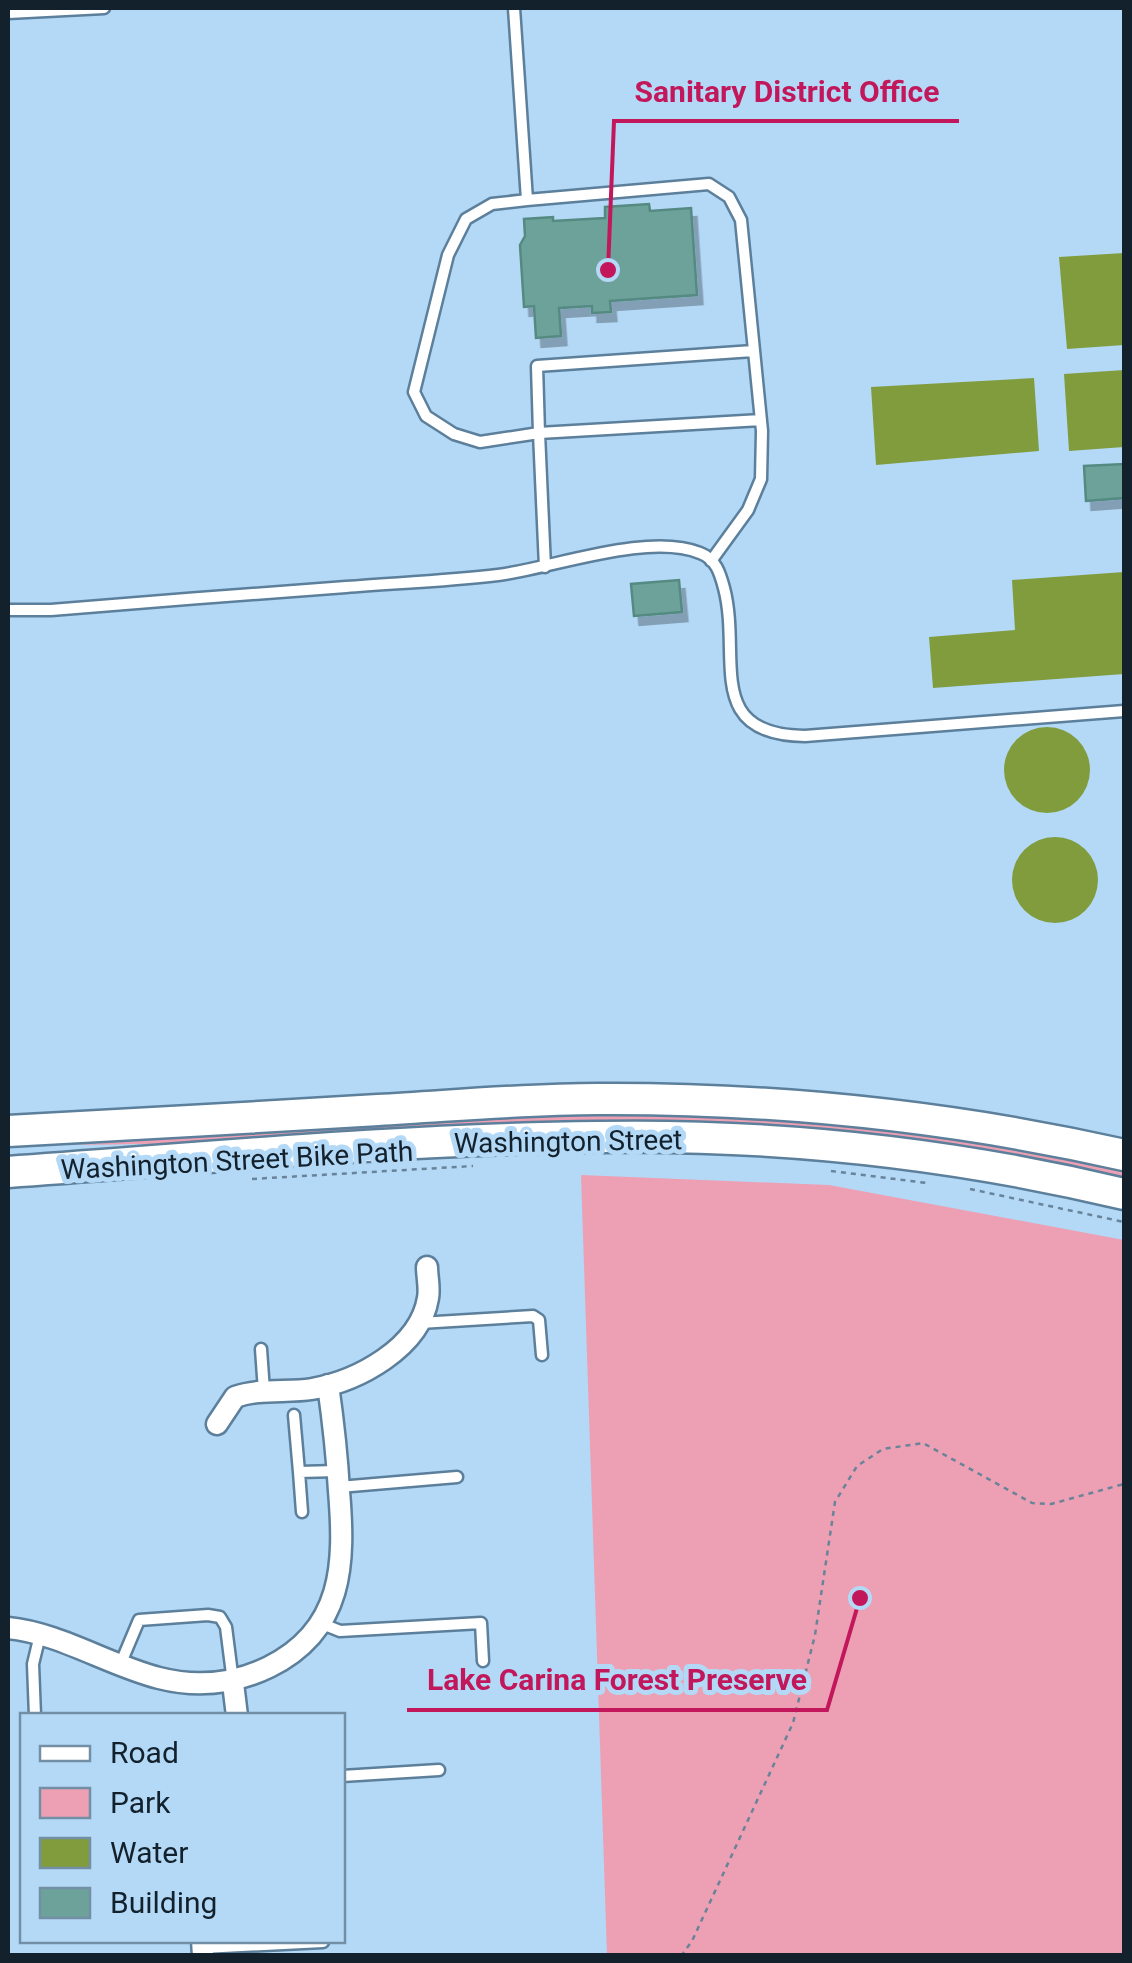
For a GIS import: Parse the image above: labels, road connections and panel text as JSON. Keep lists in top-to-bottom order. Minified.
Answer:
{"streets":{"main road":["Washington Street"],"path":["Washington Street Bike Path"]},"places":["Sanitary District Office","Lake Carina Forest Preserve"],"legend":["Road","Park","Water","Building"]}
